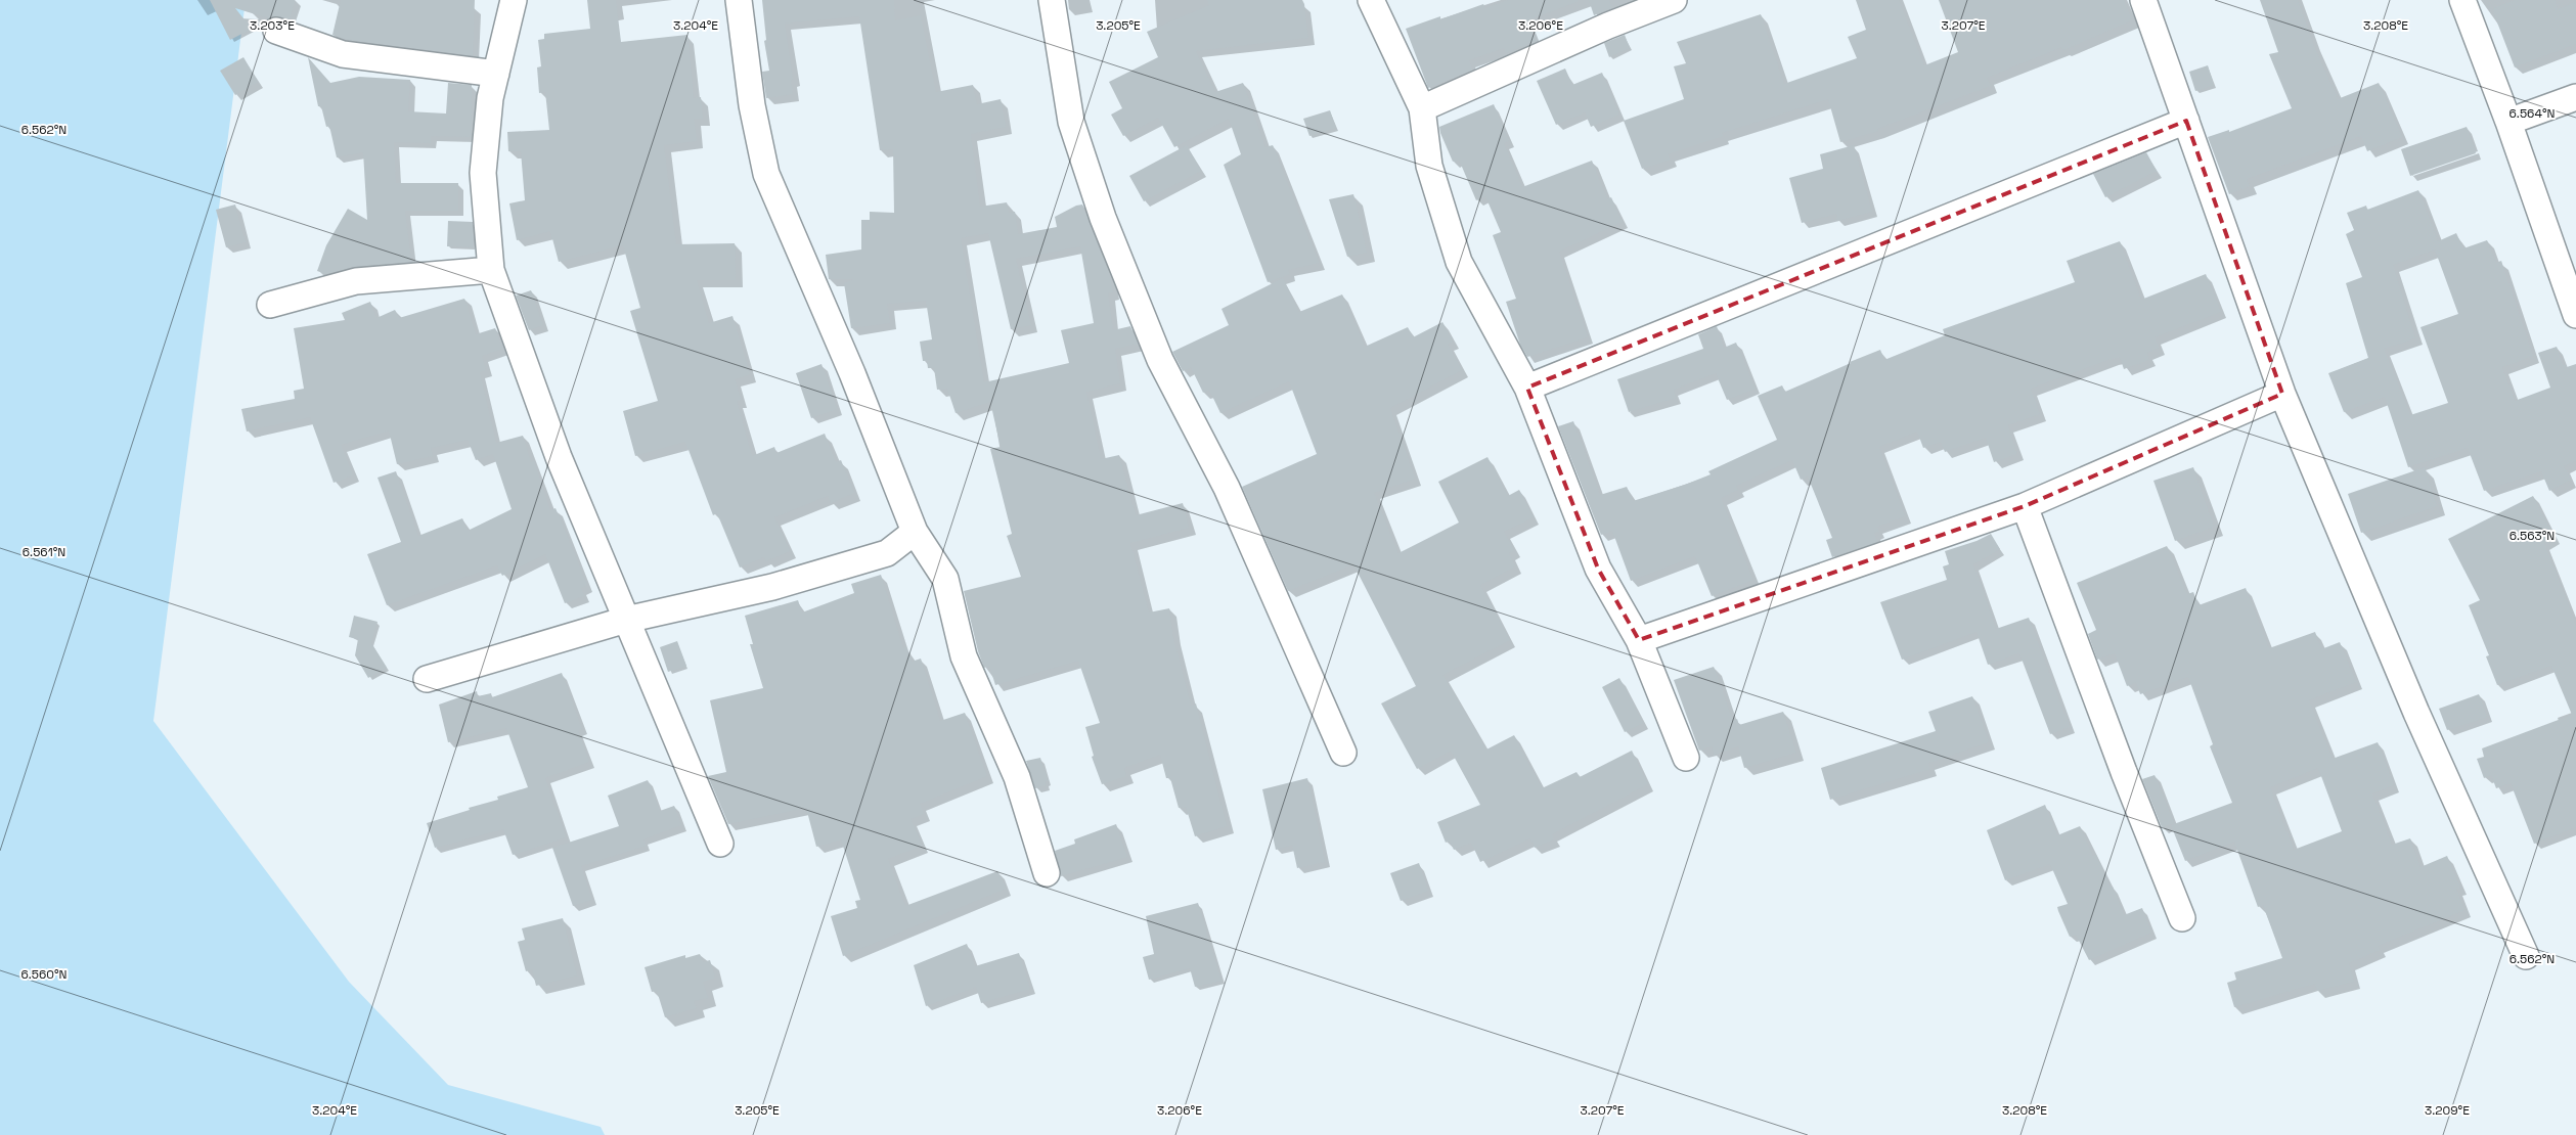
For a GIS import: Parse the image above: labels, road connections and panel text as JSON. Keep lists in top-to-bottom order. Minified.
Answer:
{"coordinates":["3.203°E","3.204°E","3.205°E","3.206°E","3.207°E","3.208°E","6.564°N","6.562°N","6.563°N","6.561°N","6.560°N","3.209°E"]}
